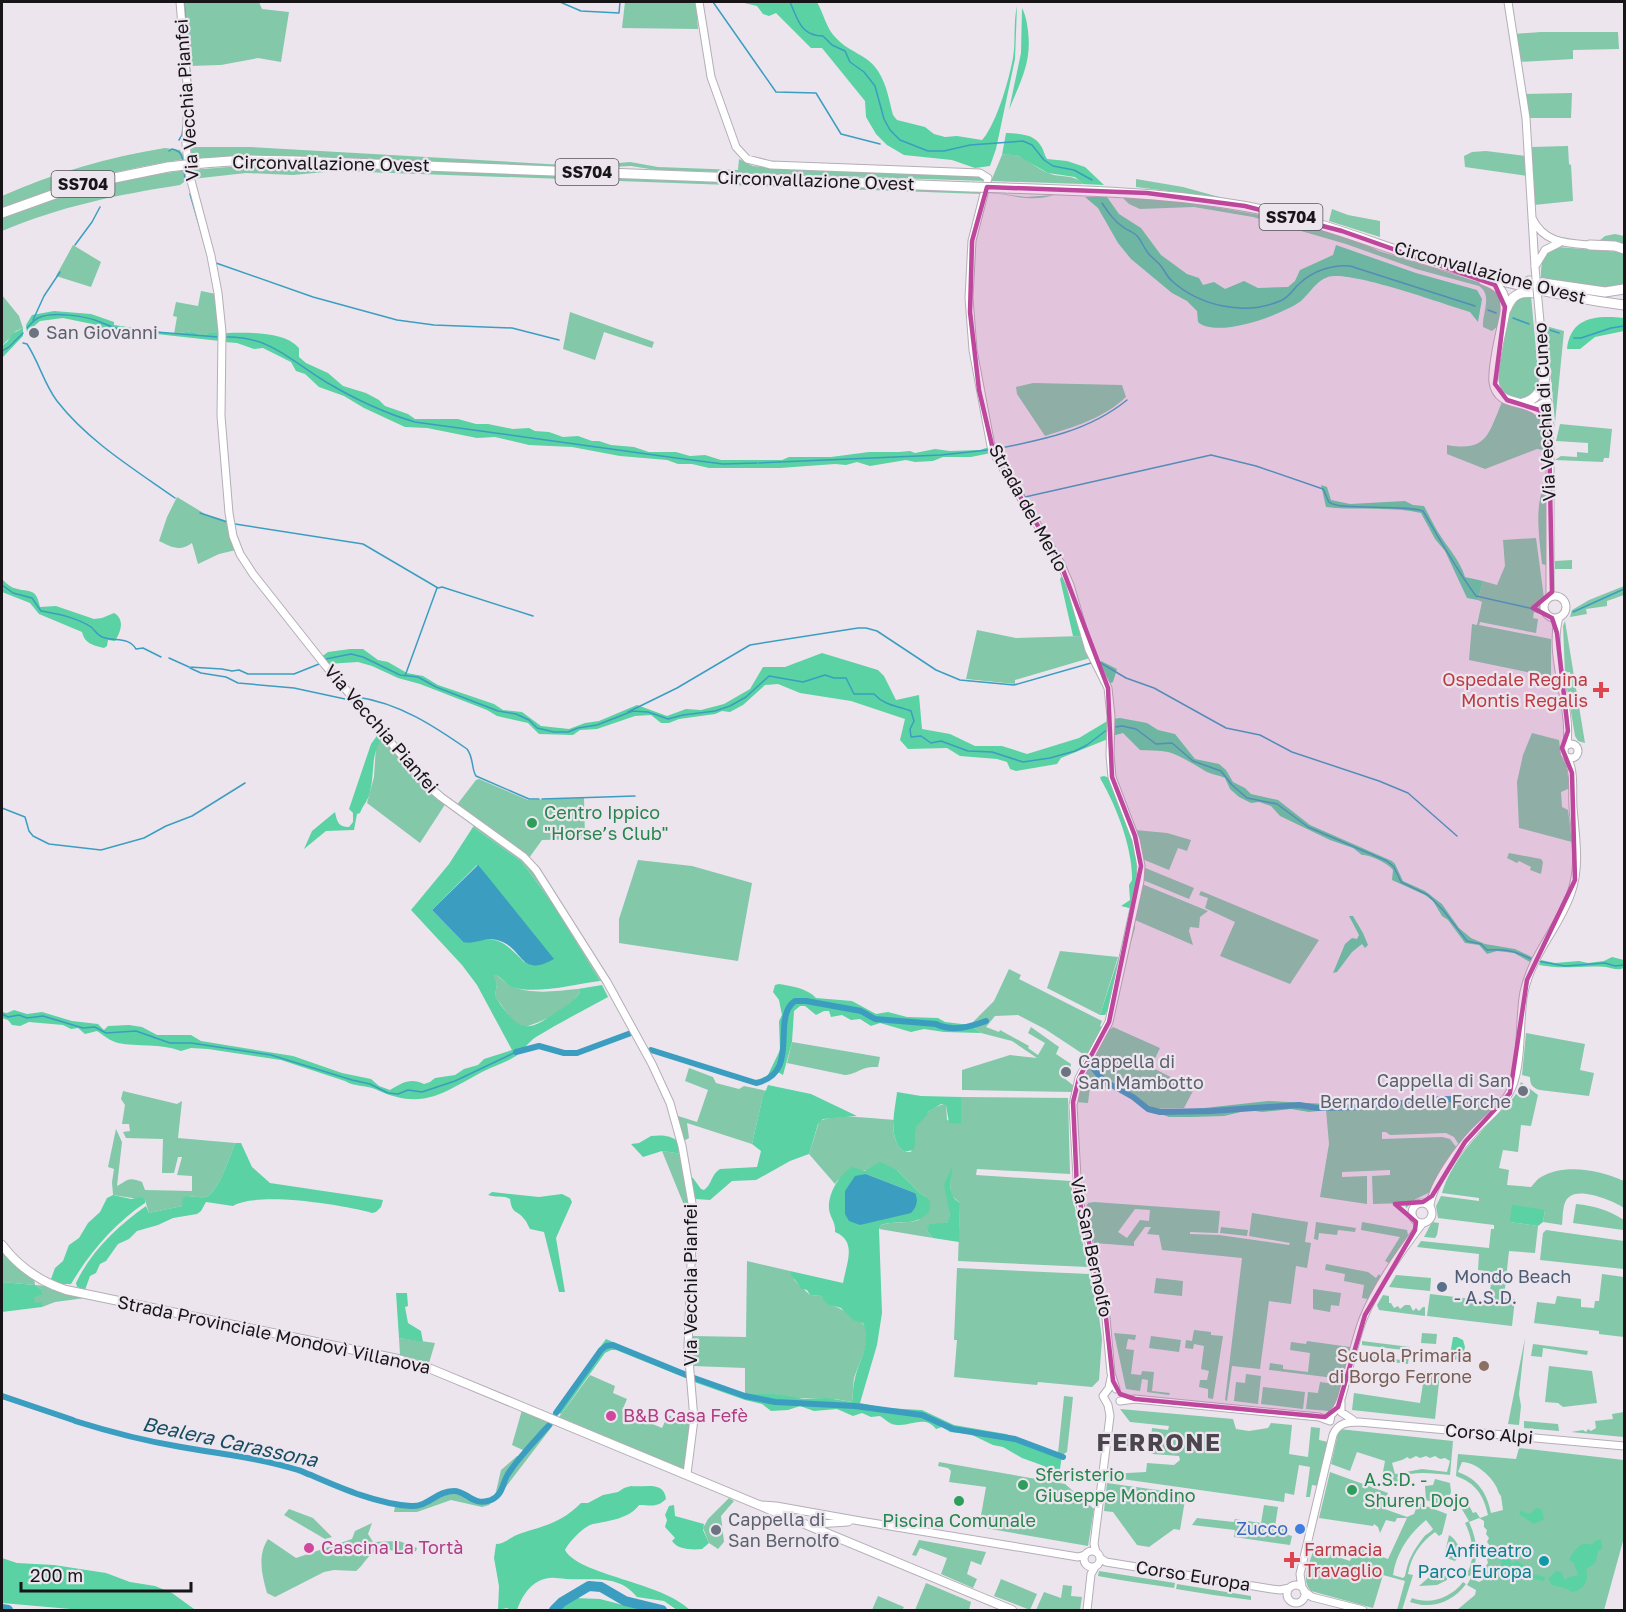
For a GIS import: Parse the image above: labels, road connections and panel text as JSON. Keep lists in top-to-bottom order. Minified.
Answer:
{"streets":{"highway":["Circonvallazione Ovest","SS704"],"main road":["Strada Provinciale Mondovì Villanova"],"street":["Via Vecchia Pianfei","Via Vecchia di Cuneo","Strada del Merlo","Via San Bernolfo","Corso Alpi","Corso Europa"]},"crossings":[["Via Vecchia Pianfei","Strada Provinciale Mondovì Villanova"],["Strada del Merlo","Via San Bernolfo"],["Via San Bernolfo","Corso Alpi"],["Strada Provinciale Mondovì Villanova","Corso Europa"]],"districts":["FERRONE"],"water":["Bealera Carassona"],"places":{"other":["San Giovanni","Centro Ippico \"Horse’s Club\"","Cappella di San Mambotto","Cappella di San Bernardo delle Forche","Mondo Beach - A.S.D.","Scuola Primaria di Borgo Ferrone","B&B Casa Fefè","Sferisterio Giuseppe Mondino","A.S.D. - Shuren Dojo","Piscina Comunale","Zucco","Cappella di San Bernolfo","Cascina La Tortà","Anfiteatro Parco Europa"],"health":["Ospedale Regina Montis Regalis","Farmacia Travaglio"]},"scale_bar":"200 m"}
